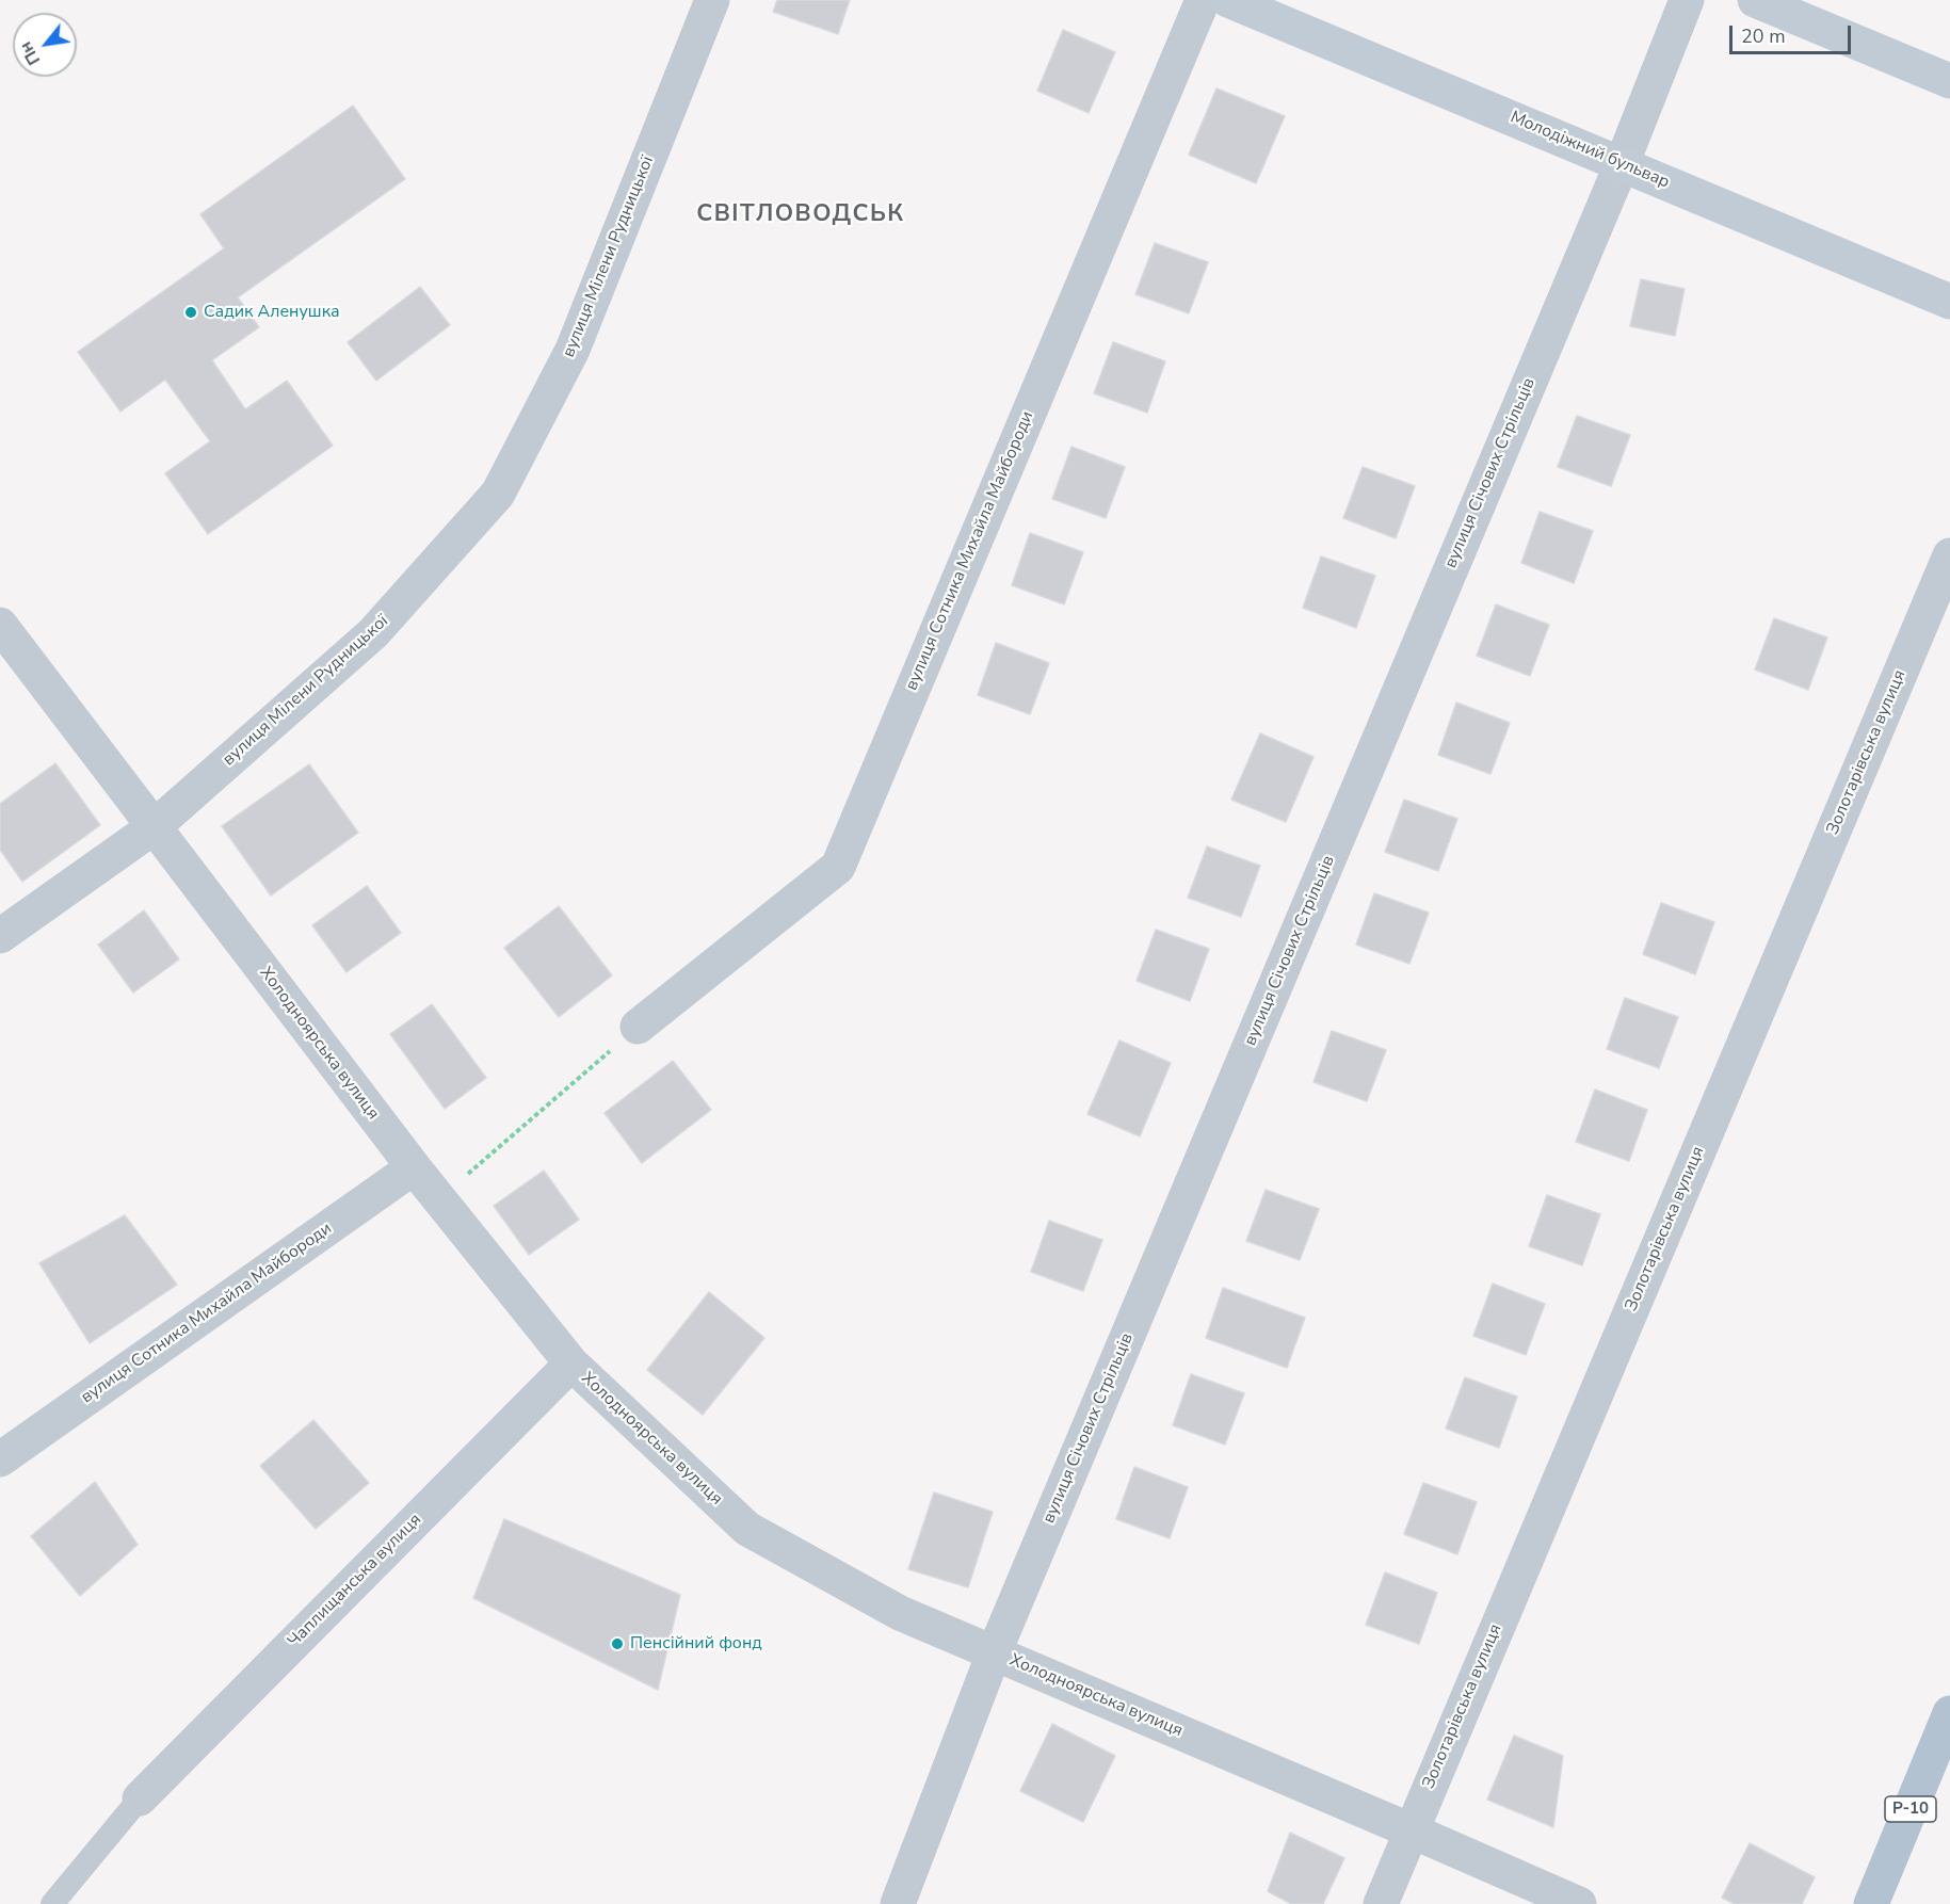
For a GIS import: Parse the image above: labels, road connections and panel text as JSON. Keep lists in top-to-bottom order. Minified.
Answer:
{"streets":{"main road":["Молодіжний бульвар","Р-10"],"street":["вулиця Мілени Рудницької","вулиця Січових Стрільців","вулиця Сотника Михайла Майбороди","Золотарівська вулиця","Холодноярська вулиця","Чаплищанська вулиця"]},"crossings":[["Молодіжний бульвар","вулиця Січових Стрільців"],["вулиця Мілени Рудницької","Холодноярська вулиця"],["вулиця Січових Стрільців","Холодноярська вулиця"],["вулиця Сотника Михайла Майбороди","Холодноярська вулиця"],["Золотарівська вулиця","Холодноярська вулиця"],["Холодноярська вулиця","Чаплищанська вулиця"]],"districts":["СВІТЛОВОДСЬК"],"places":["Садик Аленушка","Пенсійний фонд"],"scale_bar":"20 m","north":"bottom left"}
